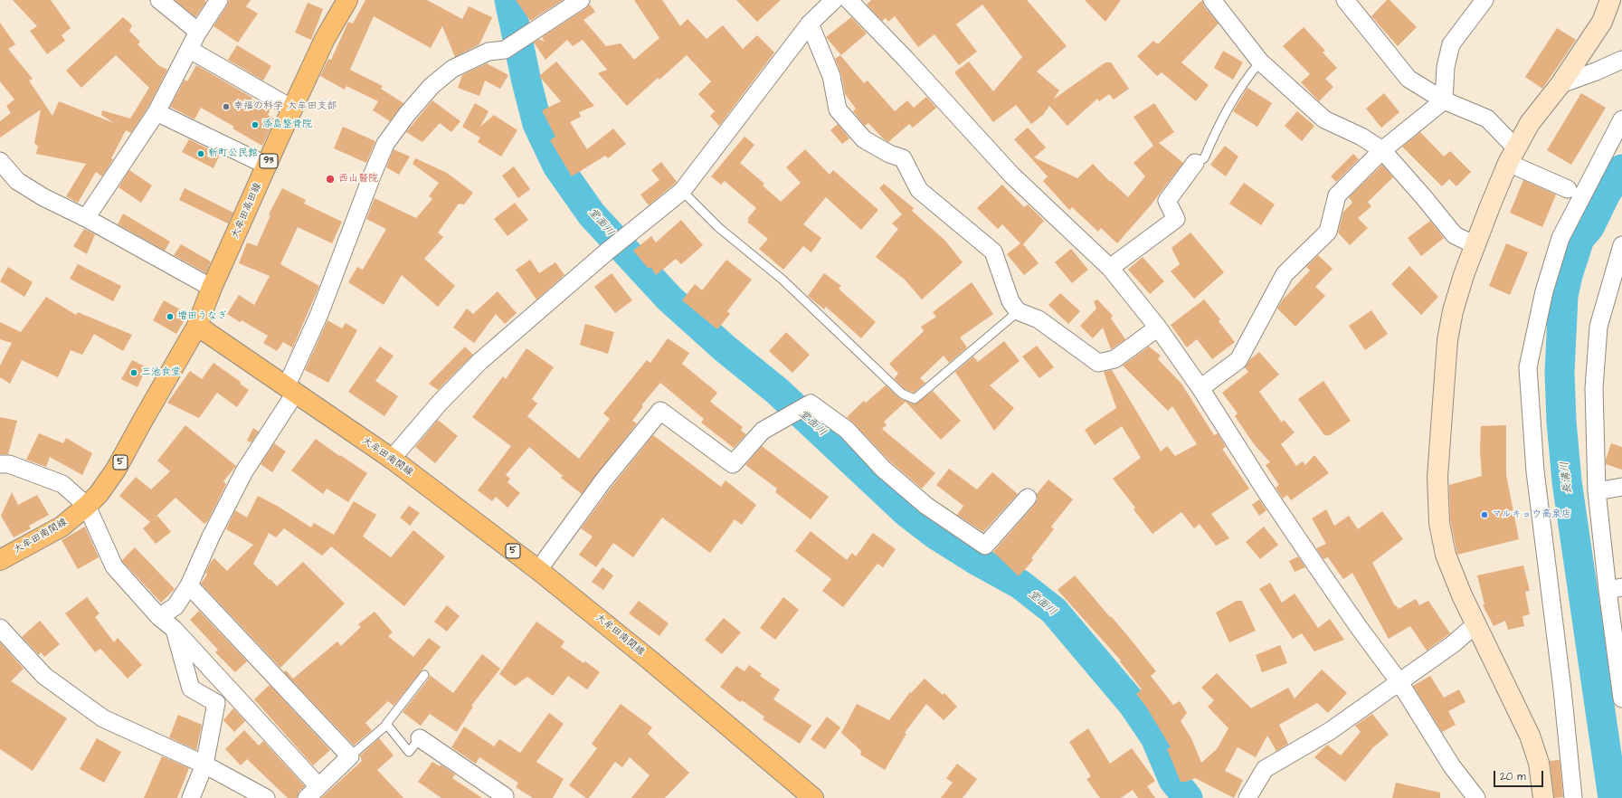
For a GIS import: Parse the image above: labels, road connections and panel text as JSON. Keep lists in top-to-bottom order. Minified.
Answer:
{"streets":{"main road":["93","大牟田高田線","大牟田南関線","5"]},"crossings":[["大牟田高田線","大牟田南関線"]],"water":["堂面川","長溝川"],"places":["幸福の科学 大牟田支部","添島整骨院","新町公民館","西山醫院","増田うなぎ","三池食堂","マルキョウ高泉店"],"scale_bar":"20 m"}
